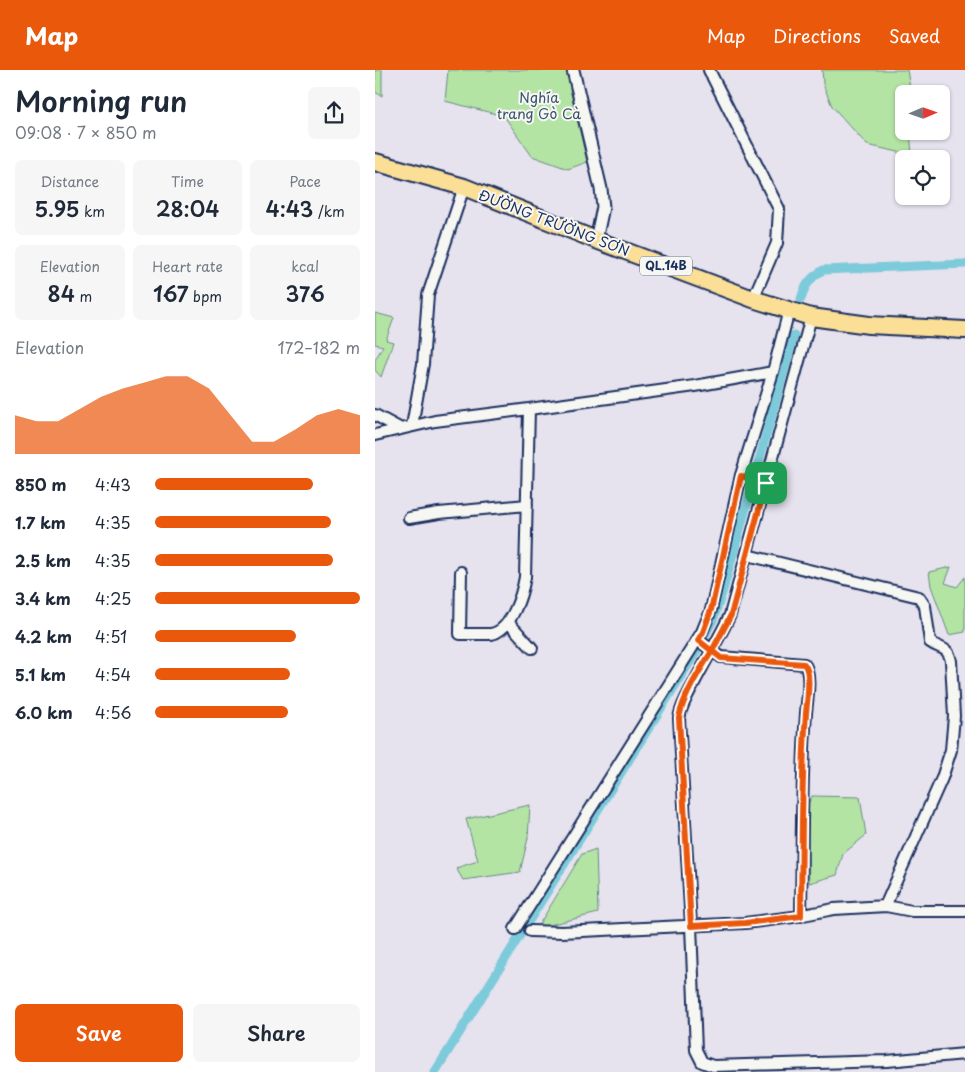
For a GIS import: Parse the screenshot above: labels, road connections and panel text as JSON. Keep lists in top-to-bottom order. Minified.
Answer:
{"streets":{"highway":["ĐƯỜNG TRƯỜNG SƠN","QL.14B"]},"parks":["Nghĩa trang Gò Cà"],"north":"right","page":{"header":"Map","nav":["Map","Directions","Saved"],"heading":["Morning run","09:08 · 7 × 850 m"],"stats":[["Distance","5.95 km"],["Time","28:04"],["Pace","4:43 /km"],["Elevation","84 m"],["Heart rate","167 bpm"],["kcal","376"]],"chart":["Elevation","172–182 m"],"list":[{"name":"850 m","note":"4:43"},{"name":"1.7 km","note":"4:35"},{"name":"2.5 km","note":"4:35"},{"name":"3.4 km","note":"4:25"},{"name":"4.2 km","note":"4:51"},{"name":"5.1 km","note":"4:54"},{"name":"6.0 km","note":"4:56"}],"buttons":["Save","Share"]}}
